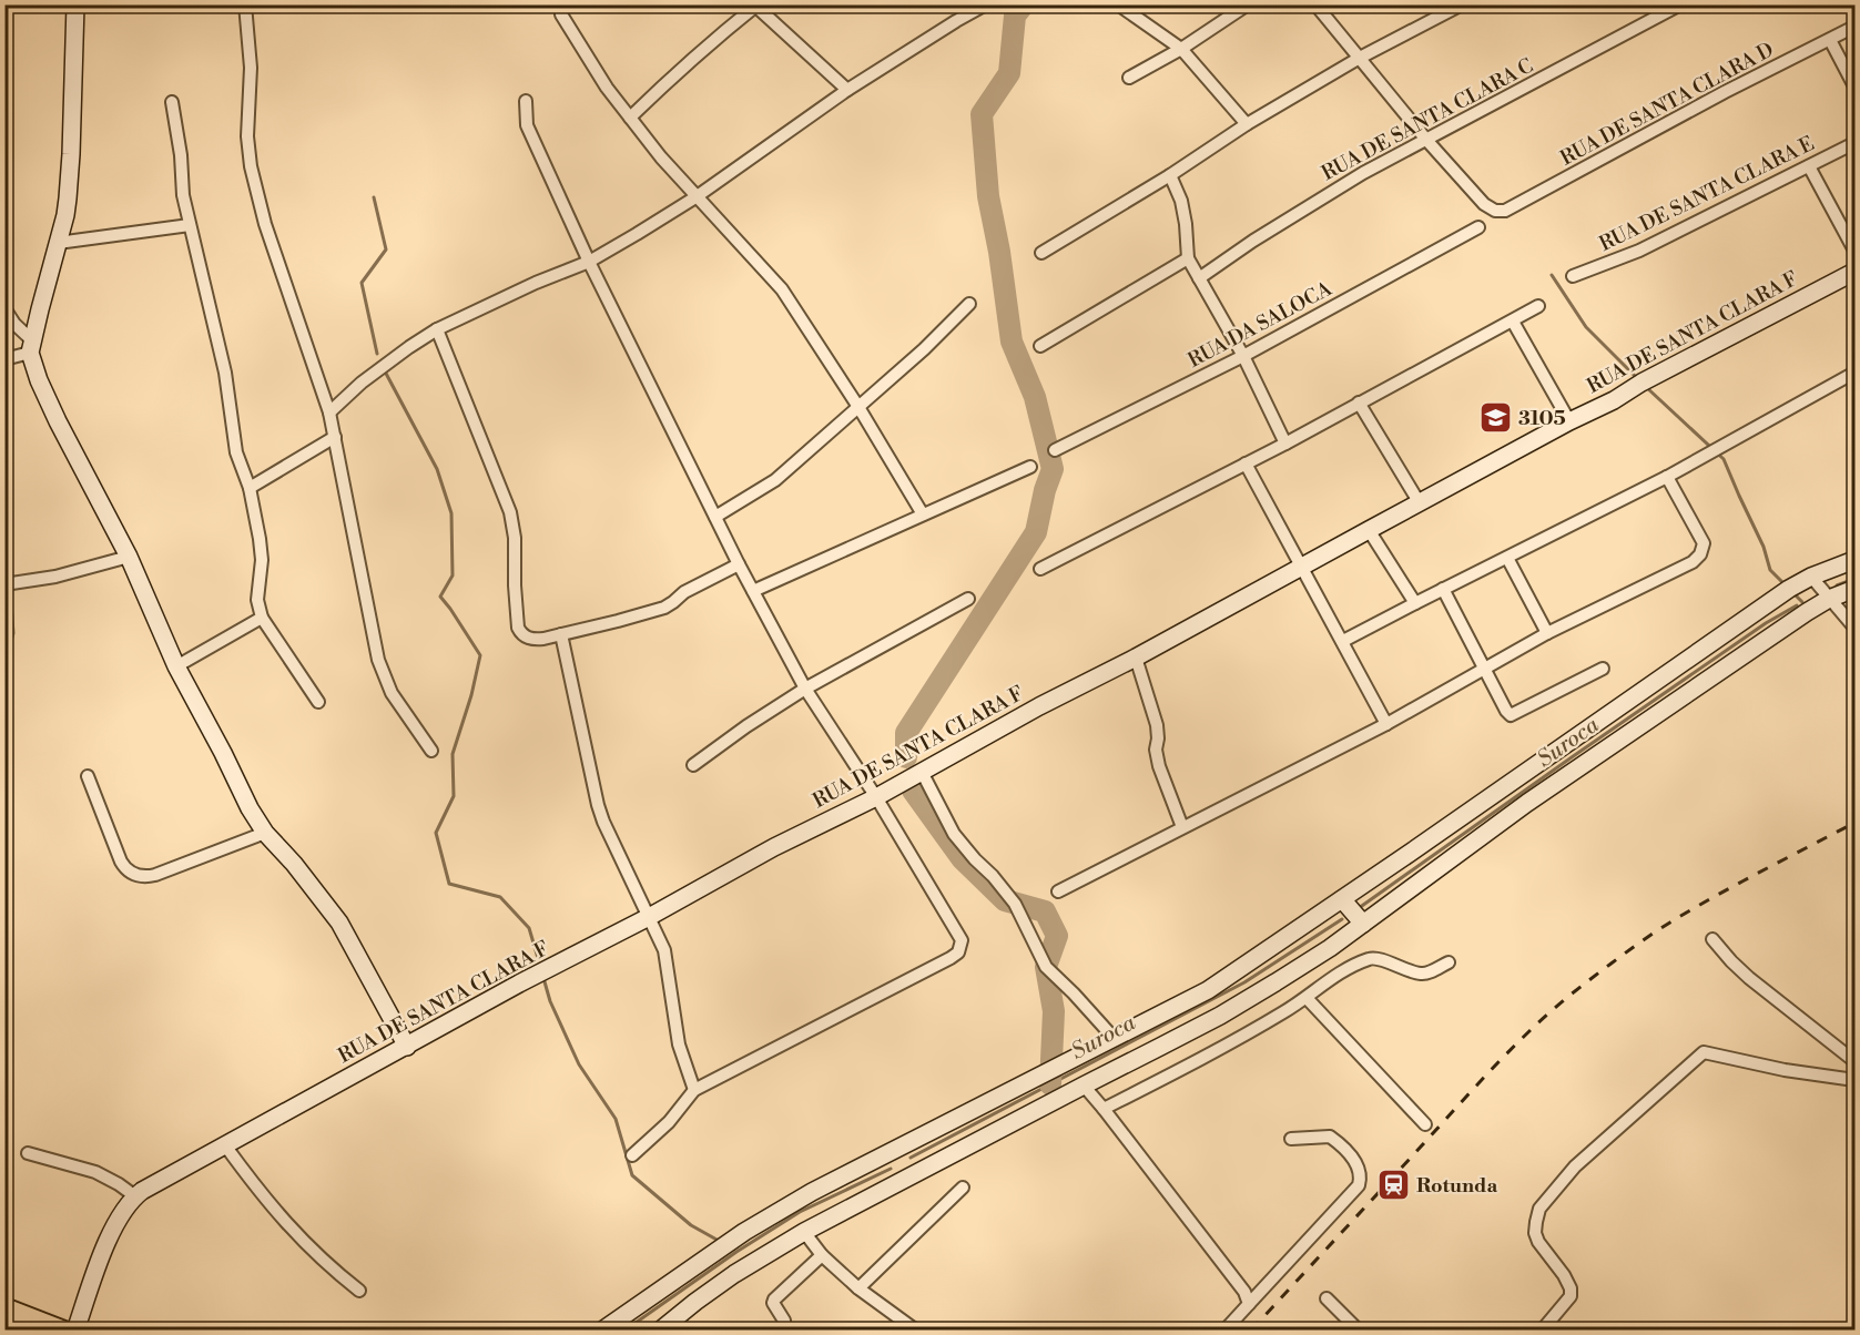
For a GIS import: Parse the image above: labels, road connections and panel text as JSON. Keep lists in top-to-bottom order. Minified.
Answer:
{"streets":{"street":["RUA DE SANTA CLARA D","RUA DE SANTA CLARA C","RUA DE SANTA CLARA E","RUA DA SALOCA","RUA DE SANTA CLARA F"]},"crossings":[["RUA DE SANTA CLARA D","RUA DE SANTA CLARA C"]],"water":["Suroca"],"places":{"school or university":["3105"],"station":["Rotunda"]}}
